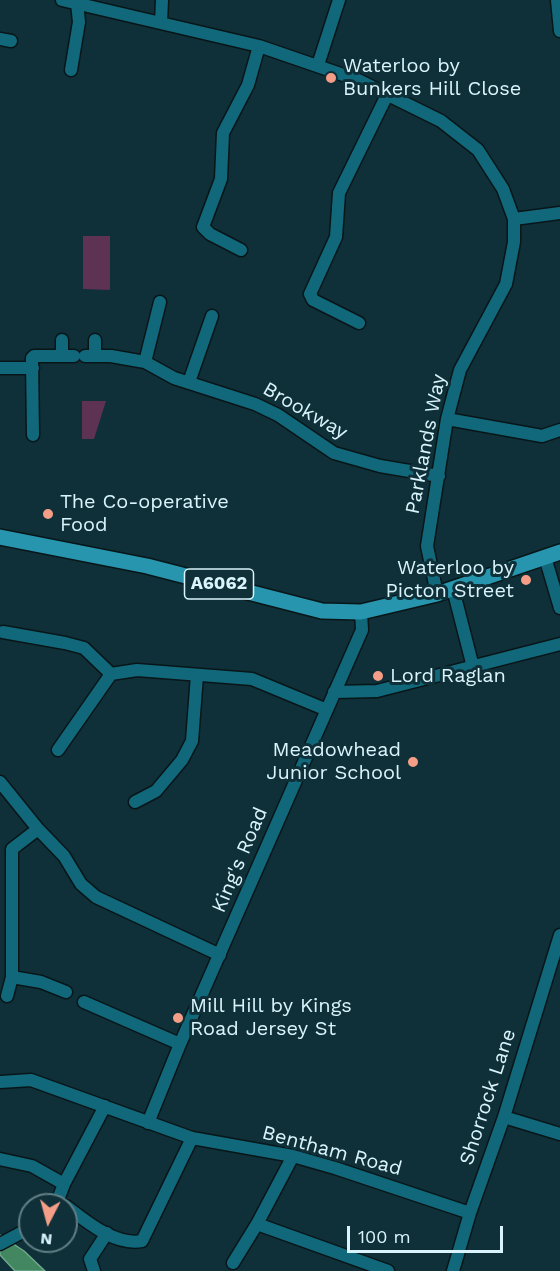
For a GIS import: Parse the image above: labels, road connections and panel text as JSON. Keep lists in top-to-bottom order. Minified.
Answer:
{"streets":{"main road":["A6062"],"street":["Brookway","Parklands Way","King's Road","Shorrock Lane","Bentham Road"]},"crossings":[["Brookway","Parklands Way"],["Parklands Way","A6062"],["A6062","King's Road"],["King's Road","Bentham Road"],["Shorrock Lane","Bentham Road"]],"places":["Waterloo by Bunkers Hill Close","The Co-operative Food","Waterloo by Picton Street","Lord Raglan","Meadowhead Junior School","Mill Hill by Kings Road Jersey St"],"scale_bar":"100 m","north":"bottom"}
